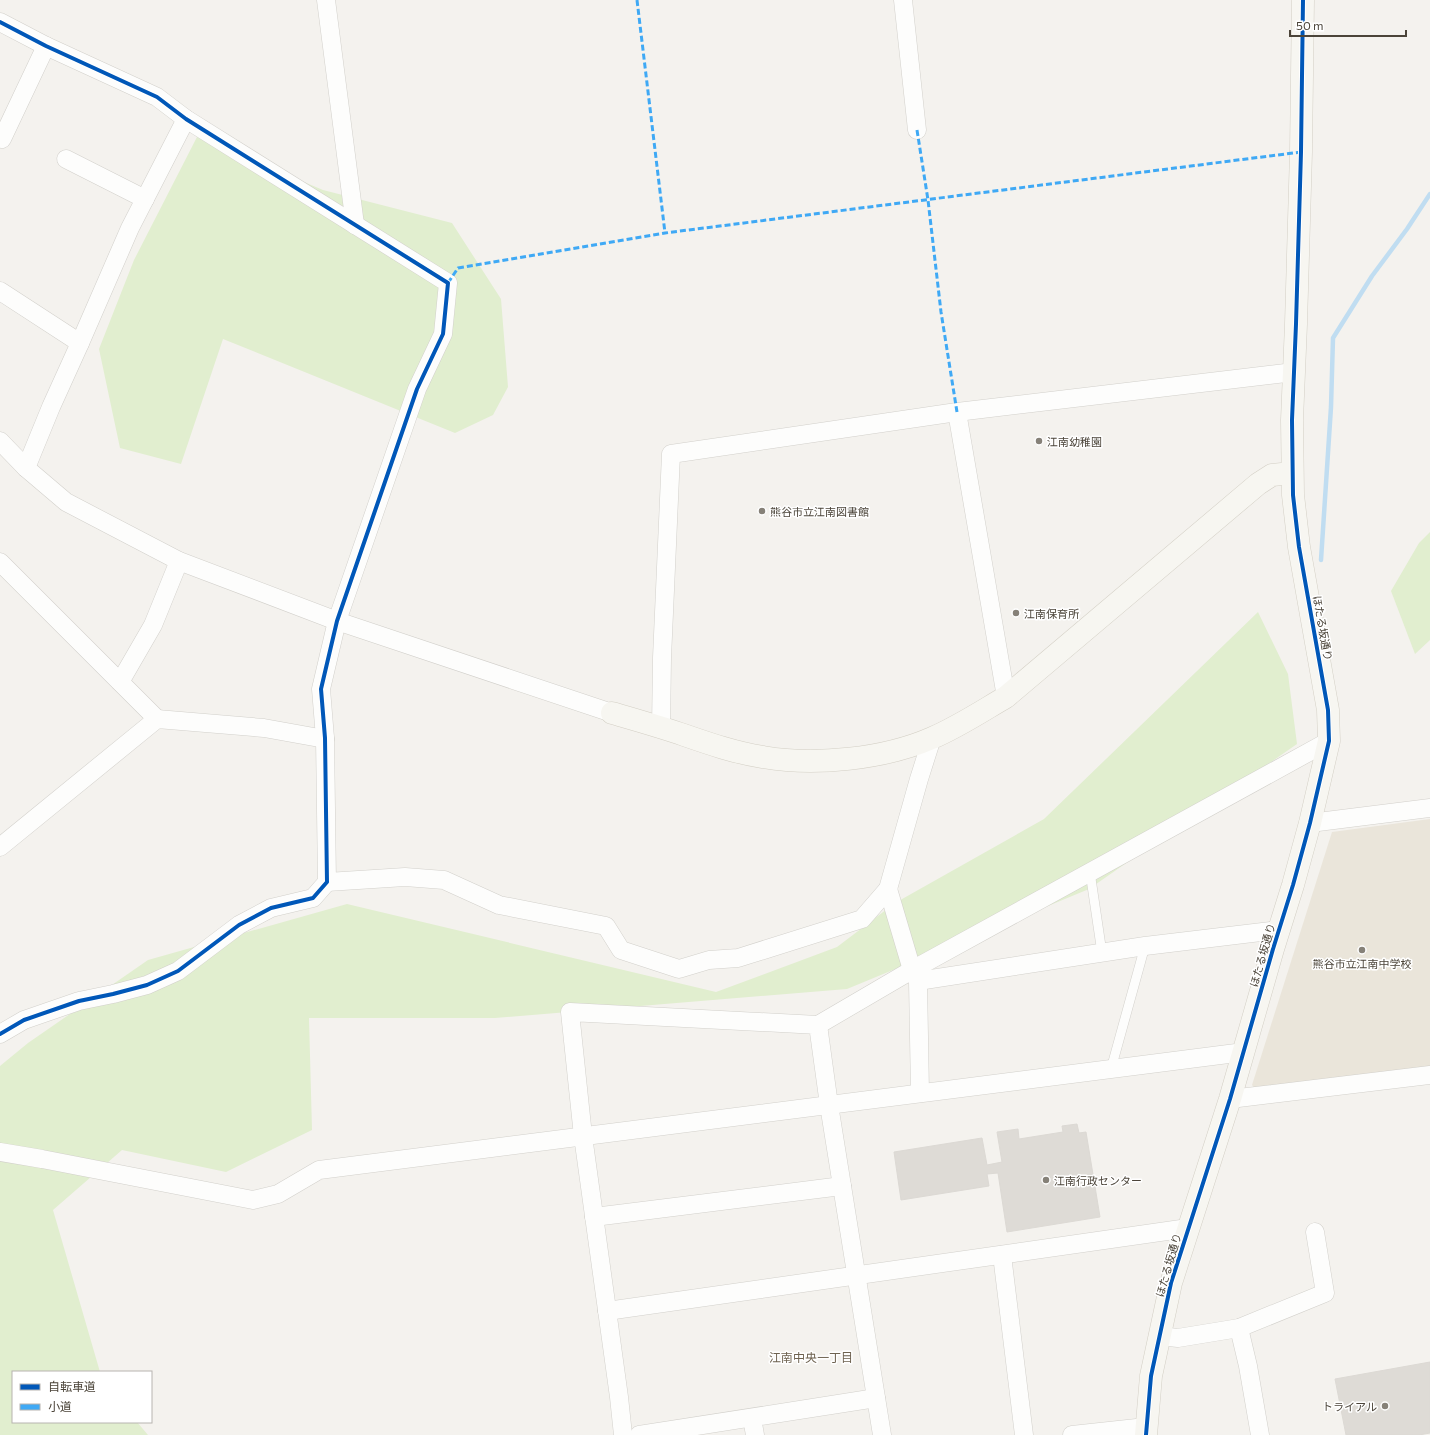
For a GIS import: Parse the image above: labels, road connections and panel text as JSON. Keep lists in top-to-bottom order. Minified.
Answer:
{"streets":{"street":["ほたる坂通り"]},"districts":["江南中央一丁目"],"places":["江南幼稚園","熊谷市立江南図書館","江南保育所","熊谷市立江南中学校","江南行政センター","トライアル"],"legend":["自転車道","小道"],"scale_bar":"50 m"}
